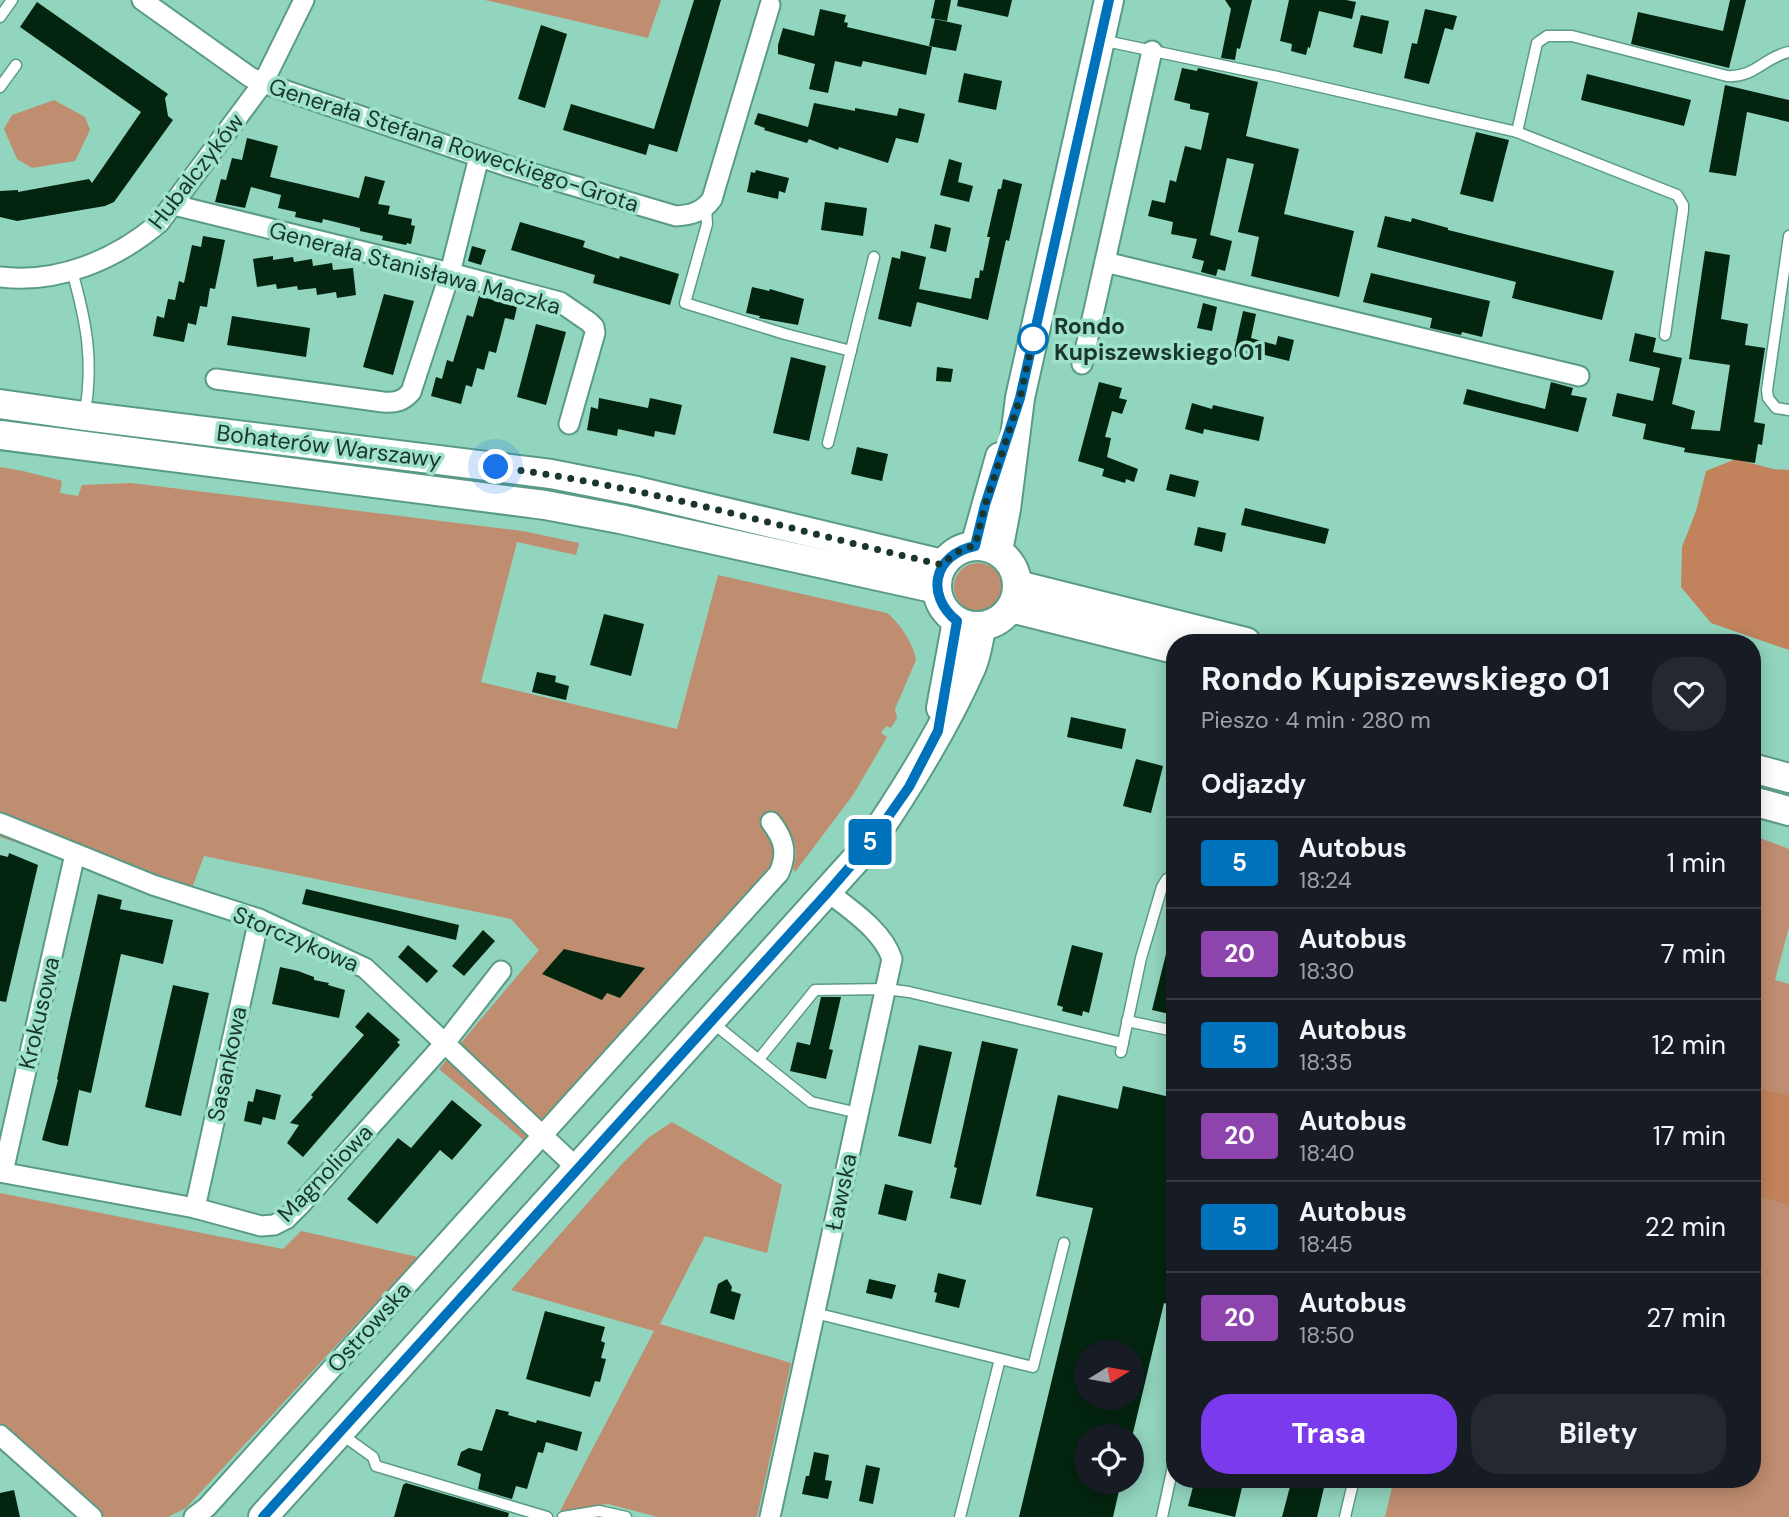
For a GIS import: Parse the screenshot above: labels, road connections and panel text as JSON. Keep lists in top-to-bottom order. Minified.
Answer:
{"streets":{"main road":["Bohaterów Warszawy"],"street":["Generała Stefana Roweckiego-Grota","Hubalczyków","Generała Stanisława Maczka","Storczykowa","Krokusowa","Sasankowa","Magnoliowa","Ławska","Ostrowska"]},"crossings":[["Generała Stefana Roweckiego-Grota","Hubalczyków"],["Hubalczyków","Generała Stanisława Maczka"],["Storczykowa","Krokusowa"],["Storczykowa","Sasankowa"],["Storczykowa","Magnoliowa"],["Storczykowa","Ostrowska"],["Krokusowa","Magnoliowa"],["Sasankowa","Magnoliowa"]],"places":["Rondo Kupiszewskiego 01"],"lines":["bus line 5"],"north":"right","page":{"on_map":"5","heading":[["Rondo Kupiszewskiego 01","Pieszo · 4 min · 280 m"],"Odjazdy"],"list":[{"mark":"5","name":"Autobus","note":"18:24","value":"1 min"},{"mark":"20","name":"Autobus","note":"18:30","value":"7 min"},{"mark":"5","name":"Autobus","note":"18:35","value":"12 min"},{"mark":"20","name":"Autobus","note":"18:40","value":"17 min"},{"mark":"5","name":"Autobus","note":"18:45","value":"22 min"},{"mark":"20","name":"Autobus","note":"18:50","value":"27 min"}],"buttons":["Trasa","Bilety"]}}
